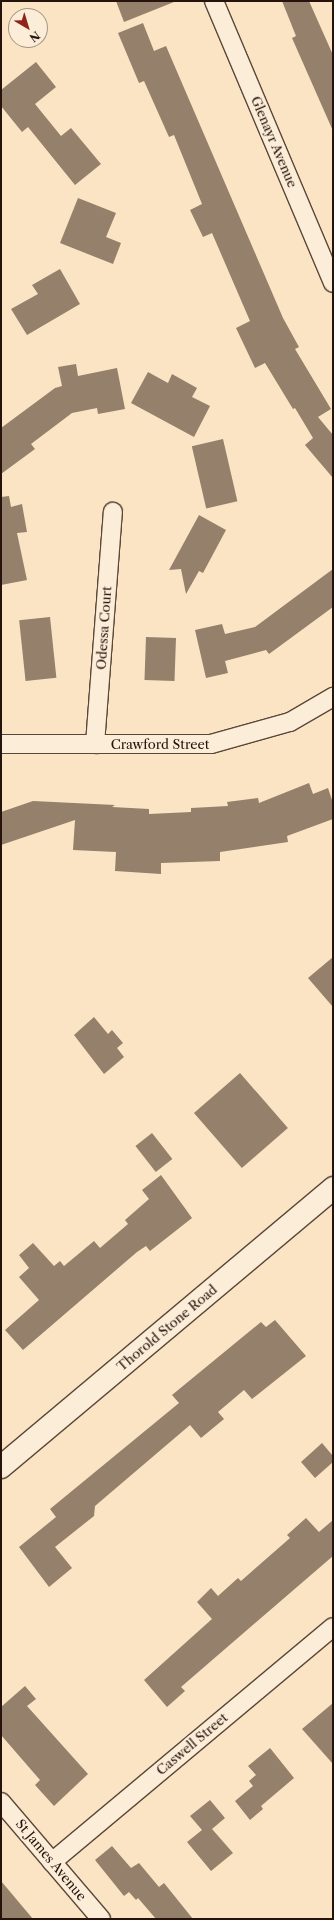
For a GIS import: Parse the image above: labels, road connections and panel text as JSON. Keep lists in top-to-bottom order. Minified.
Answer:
{"streets":{"main road":["Thorold Stone Road"],"street":["Glenayr Avenue","Odessa Court","Crawford Street","Caswell Street","St James Avenue"]},"crossings":[["Odessa Court","Crawford Street"],["Caswell Street","St James Avenue"]],"north":"bottom right"}
